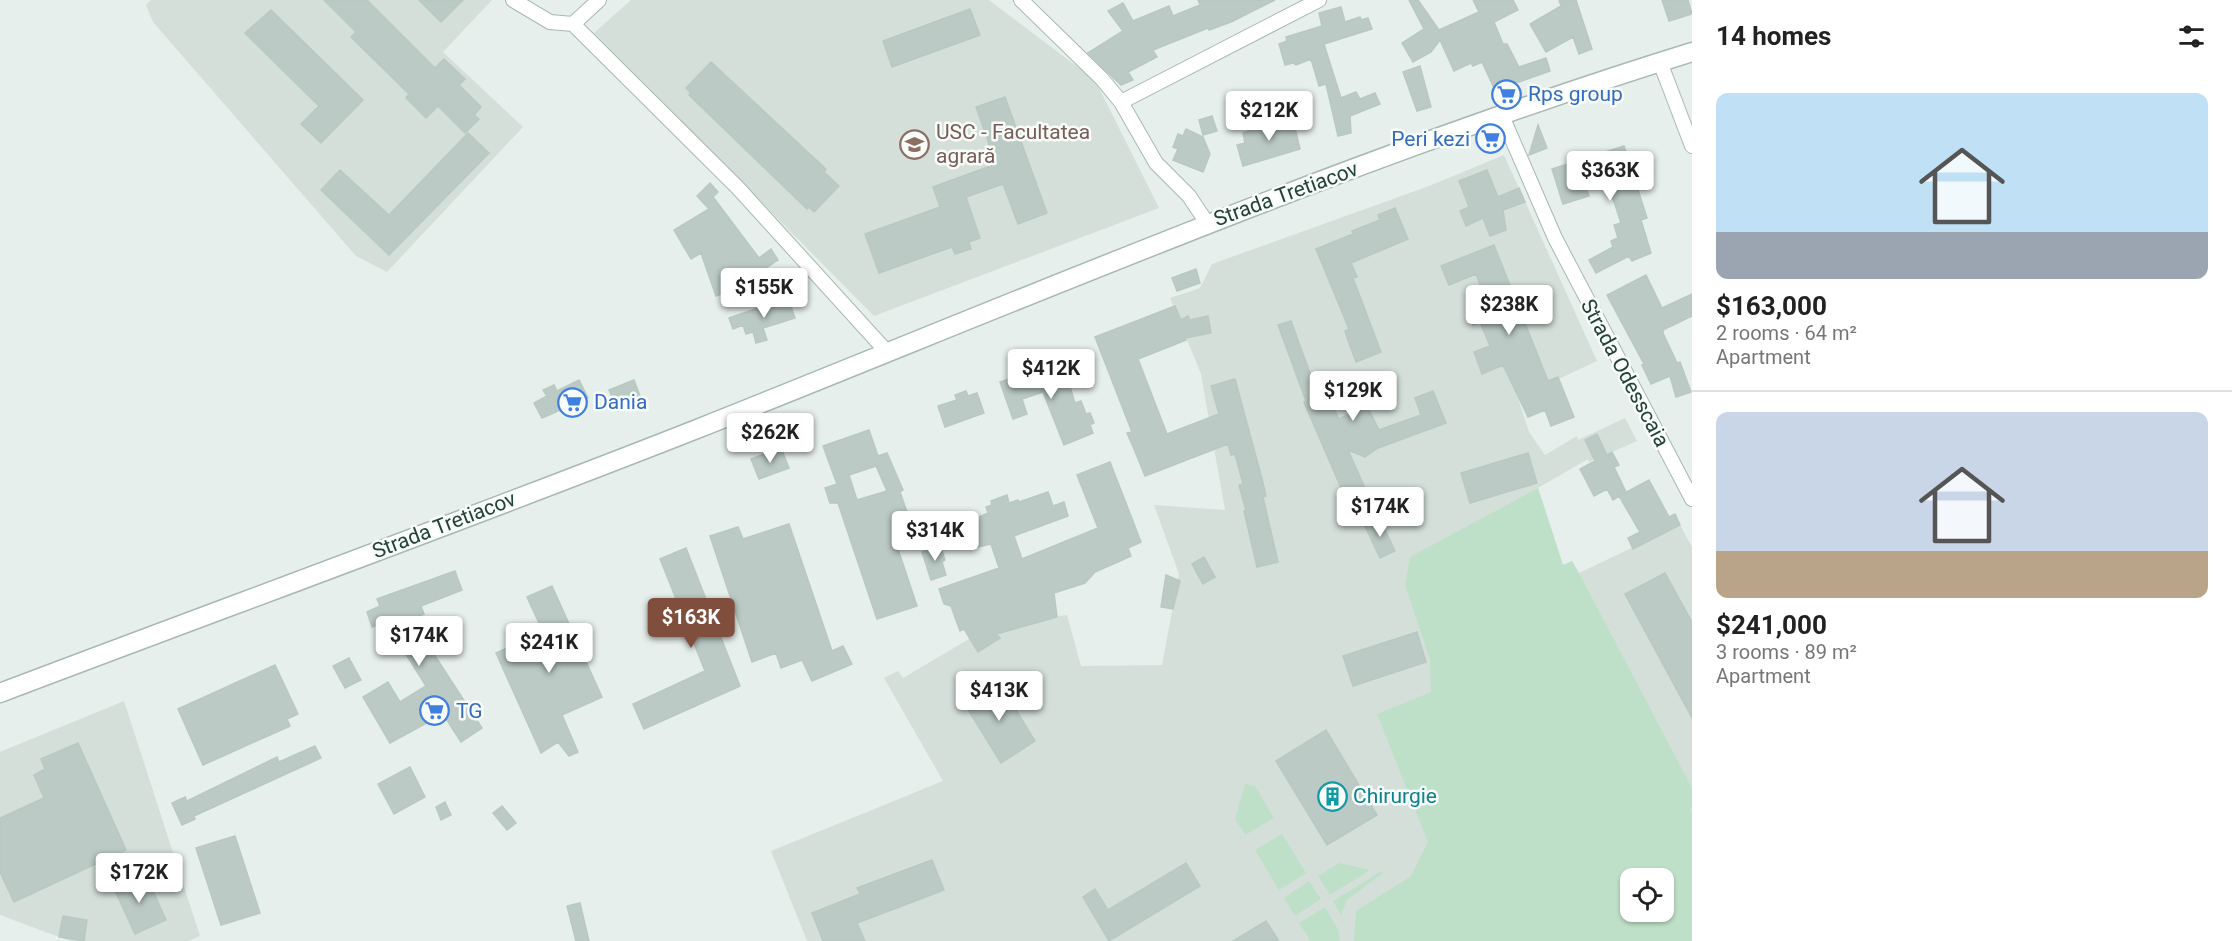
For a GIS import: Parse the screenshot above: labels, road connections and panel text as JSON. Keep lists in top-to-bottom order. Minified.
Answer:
{"streets":{"street":["Strada Tretiacov","Strada Odesscaia"]},"crossings":[["Strada Tretiacov","Strada Odesscaia"]],"places":{"supermarket":["Rps group","Peri kezi","Dania","TG"],"school or university":["USC - Facultatea agrară"],"building":["Chirurgie"]},"page":{"heading":"14 homes","list":[{"name":"$163,000","note":"2 rooms · 64 m² · Apartment"},{"name":"$241,000","note":"3 rooms · 89 m² · Apartment"}],"price":["$212K","$363K","$155K","$238K","$412K","$129K","$262K","$174K","$314K","$163K","$174K","$241K","$413K","$172K"]}}
